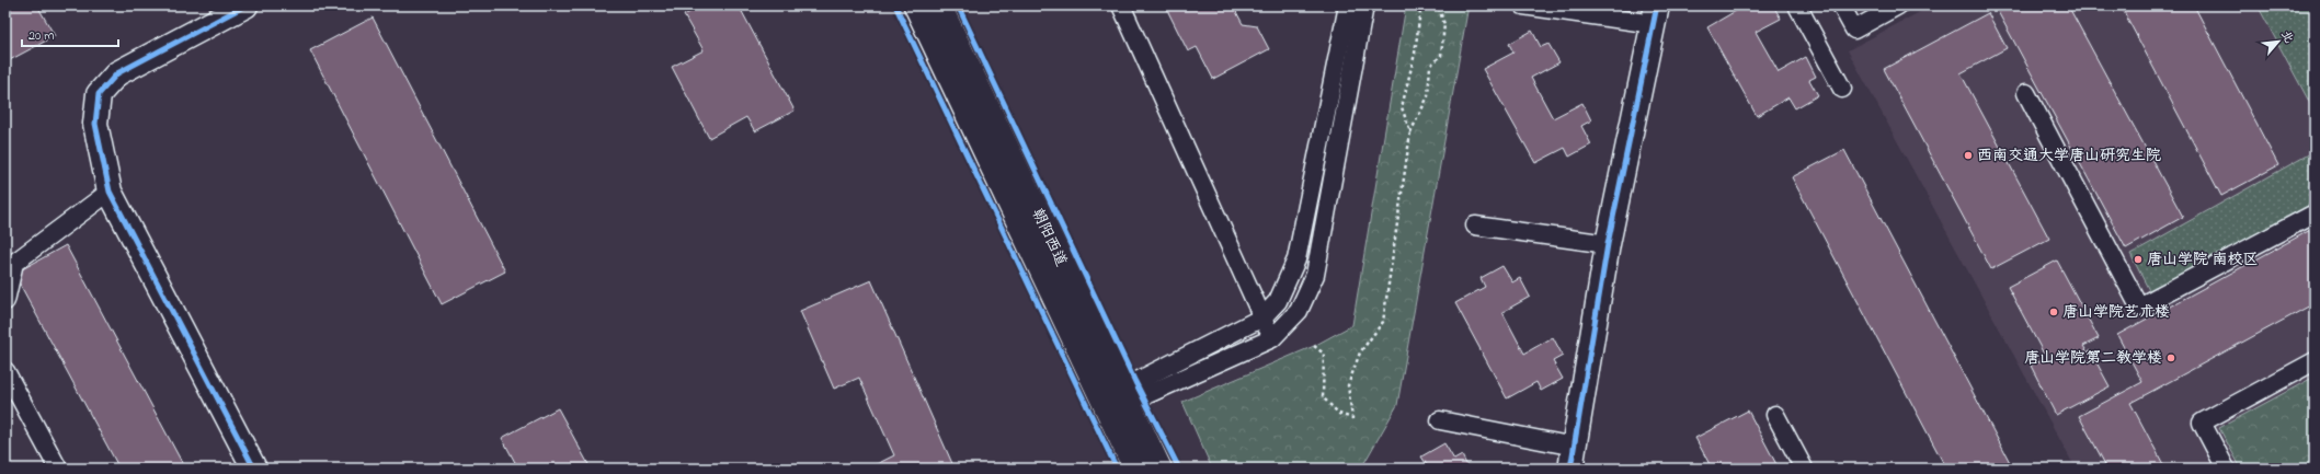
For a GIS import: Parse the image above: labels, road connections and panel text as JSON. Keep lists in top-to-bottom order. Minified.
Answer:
{"streets":{"main road":["朝阳西道"]},"places":["西南交通大学唐山研究生院","唐山学院 南校区","唐山学院艺术楼","唐山学院第二教学楼"],"scale_bar":"20 m","north":"top right"}
